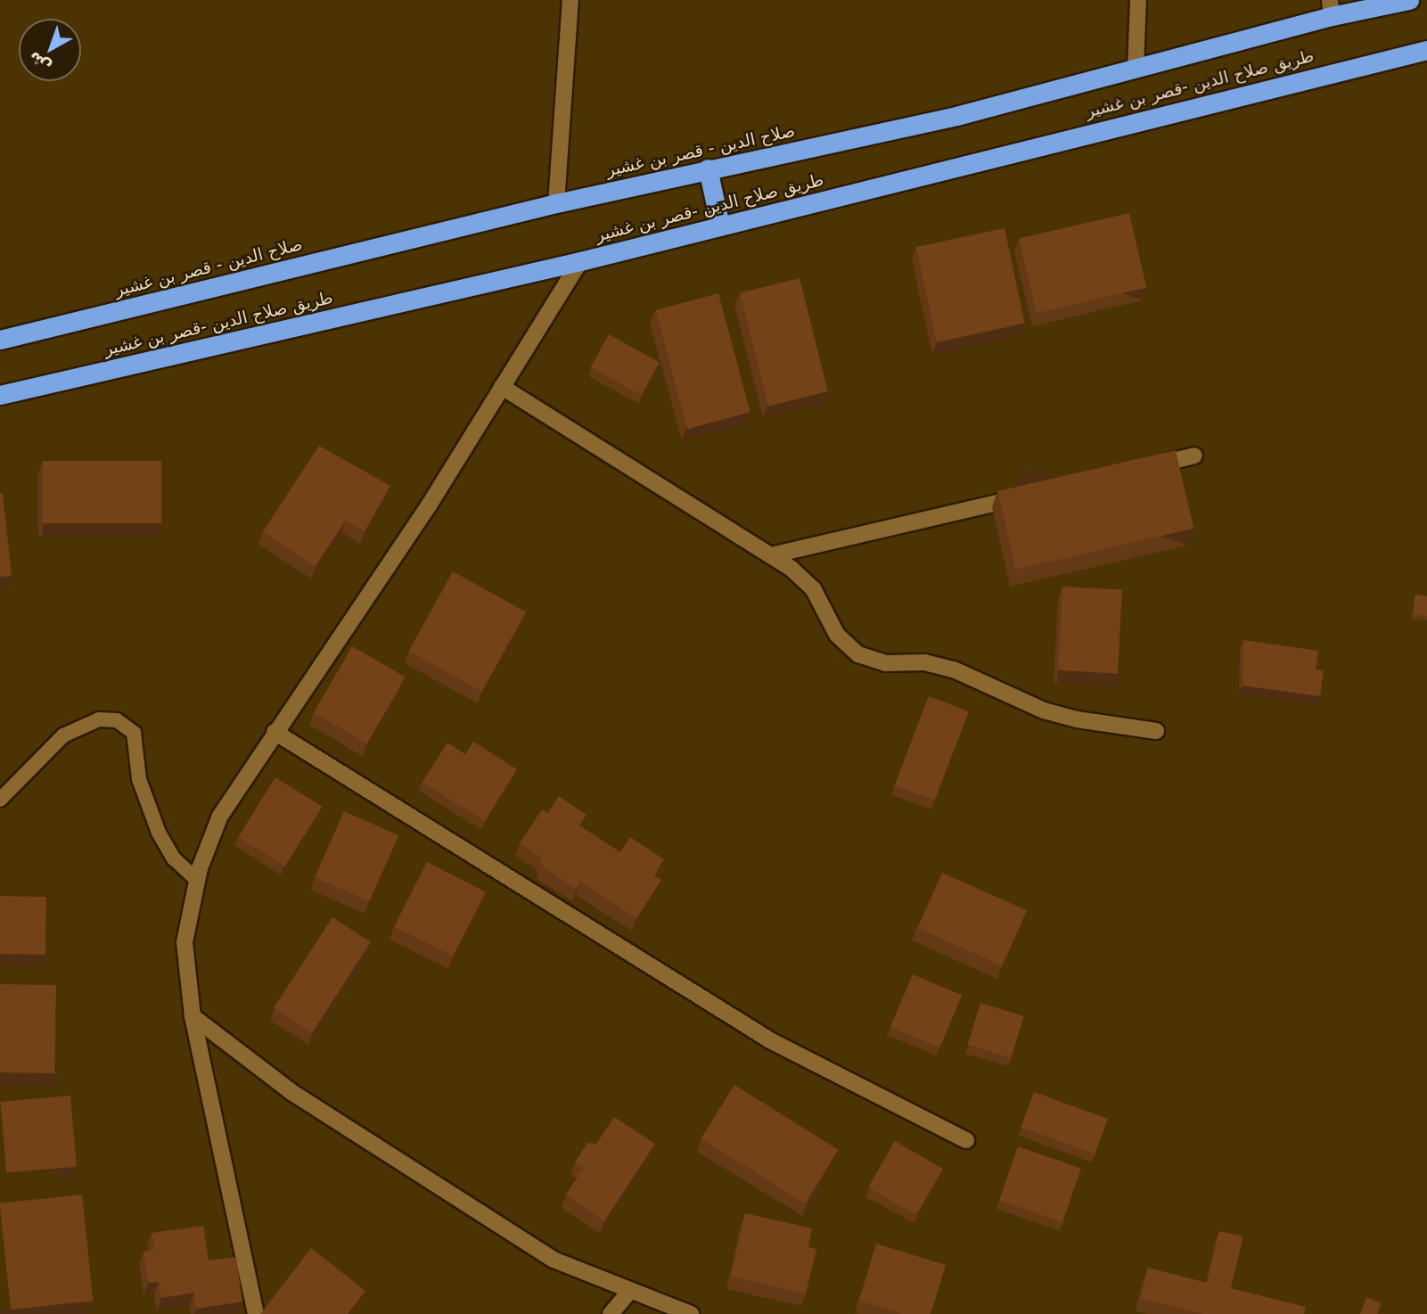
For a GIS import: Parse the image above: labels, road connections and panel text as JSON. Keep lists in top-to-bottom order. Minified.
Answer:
{"streets":{"highway":["طريق صلاح الدين -قصر بن غشير","صلاح الدين - قصر بن غشير"]},"north":"bottom left"}
